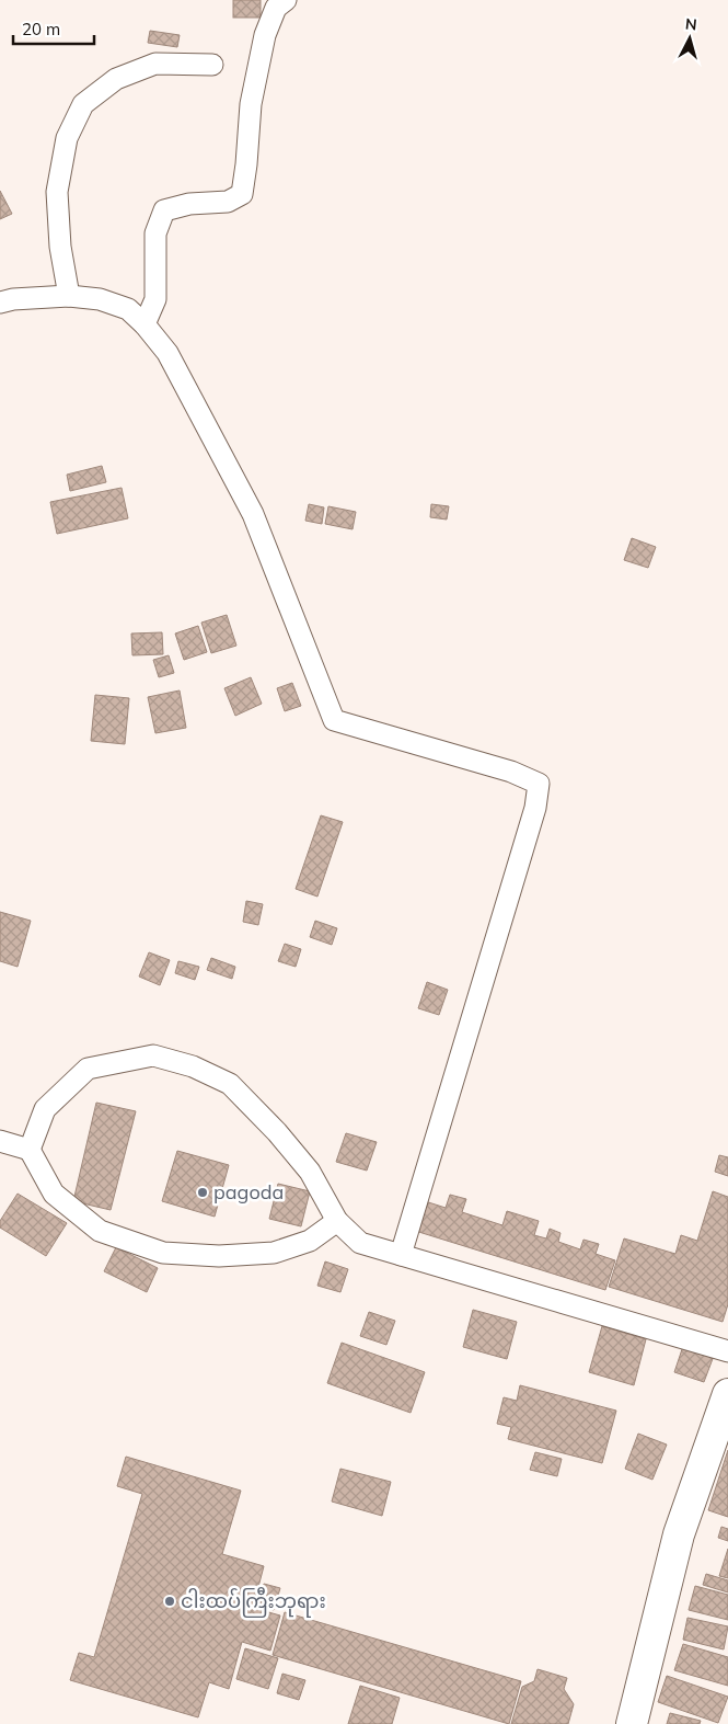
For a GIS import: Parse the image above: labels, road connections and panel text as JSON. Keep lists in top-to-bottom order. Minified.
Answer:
{"places":["pagoda","ငါးထပ်ကြီးဘုရား"],"scale_bar":"20 m","north":"top"}
